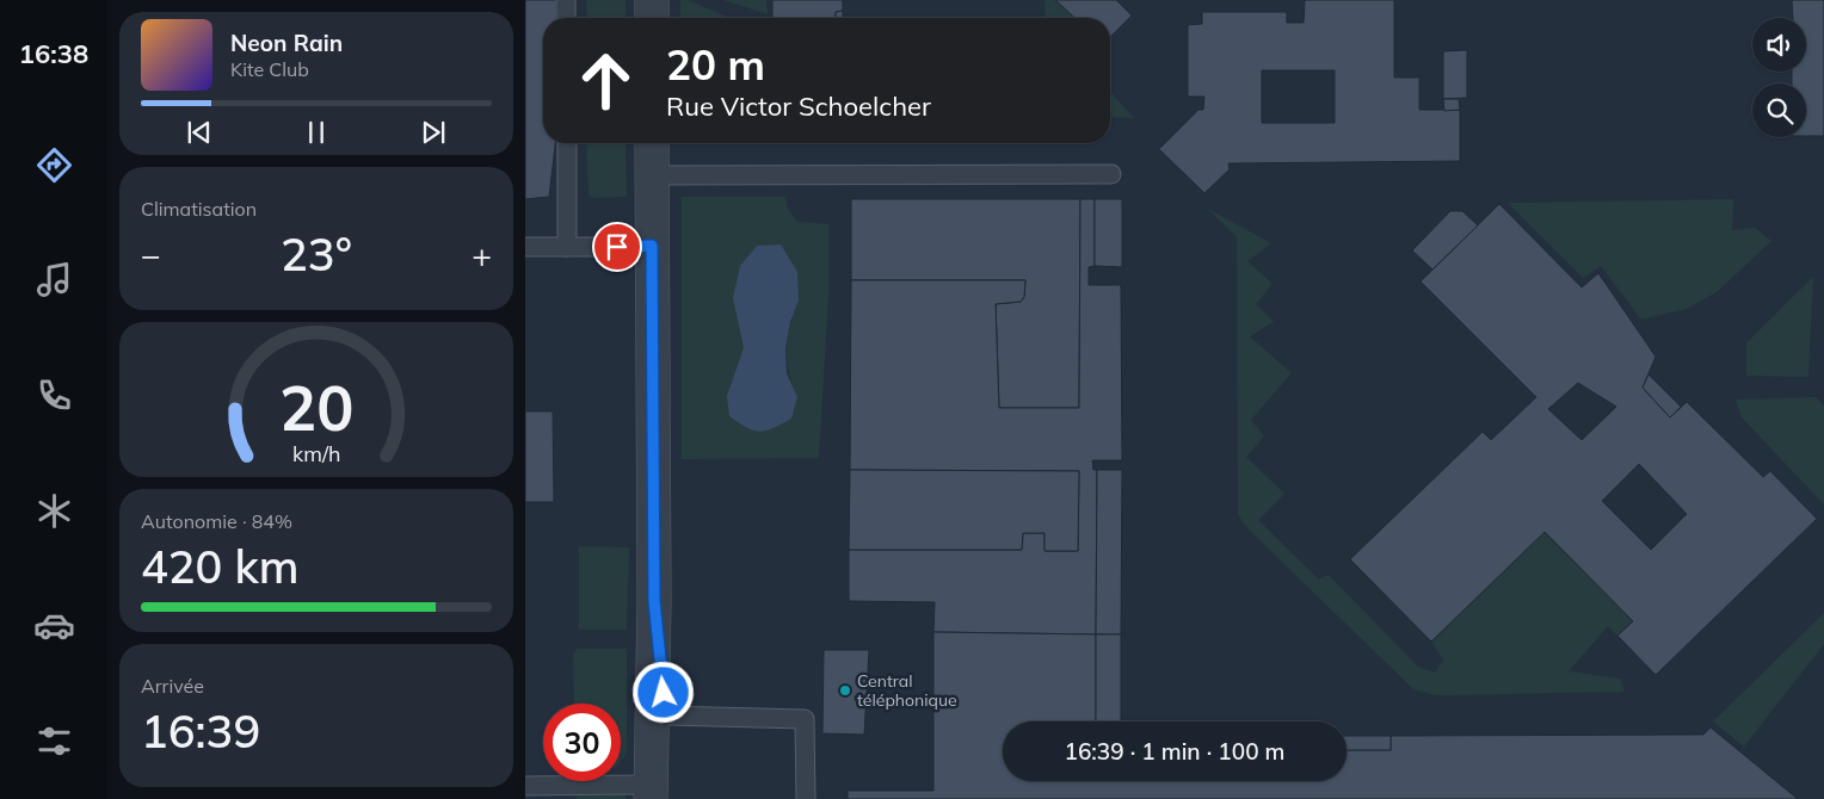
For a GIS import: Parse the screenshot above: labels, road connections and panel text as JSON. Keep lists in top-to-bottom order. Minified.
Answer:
{"places":["Central téléphonique"],"page":{"tabs":"16:38","turn":["20 m","Rue Victor Schoelcher"],"song":["Neon Rain","Kite Club"],"tile":["Climatisation",["Autonomie · 84%","420 km"],["Arrivée","16:39"]],"heat":["−","23°","+"],"limit":"30","trip":"16:39 · 1 min · 100 m","gauge":["20","km/h"]}}
